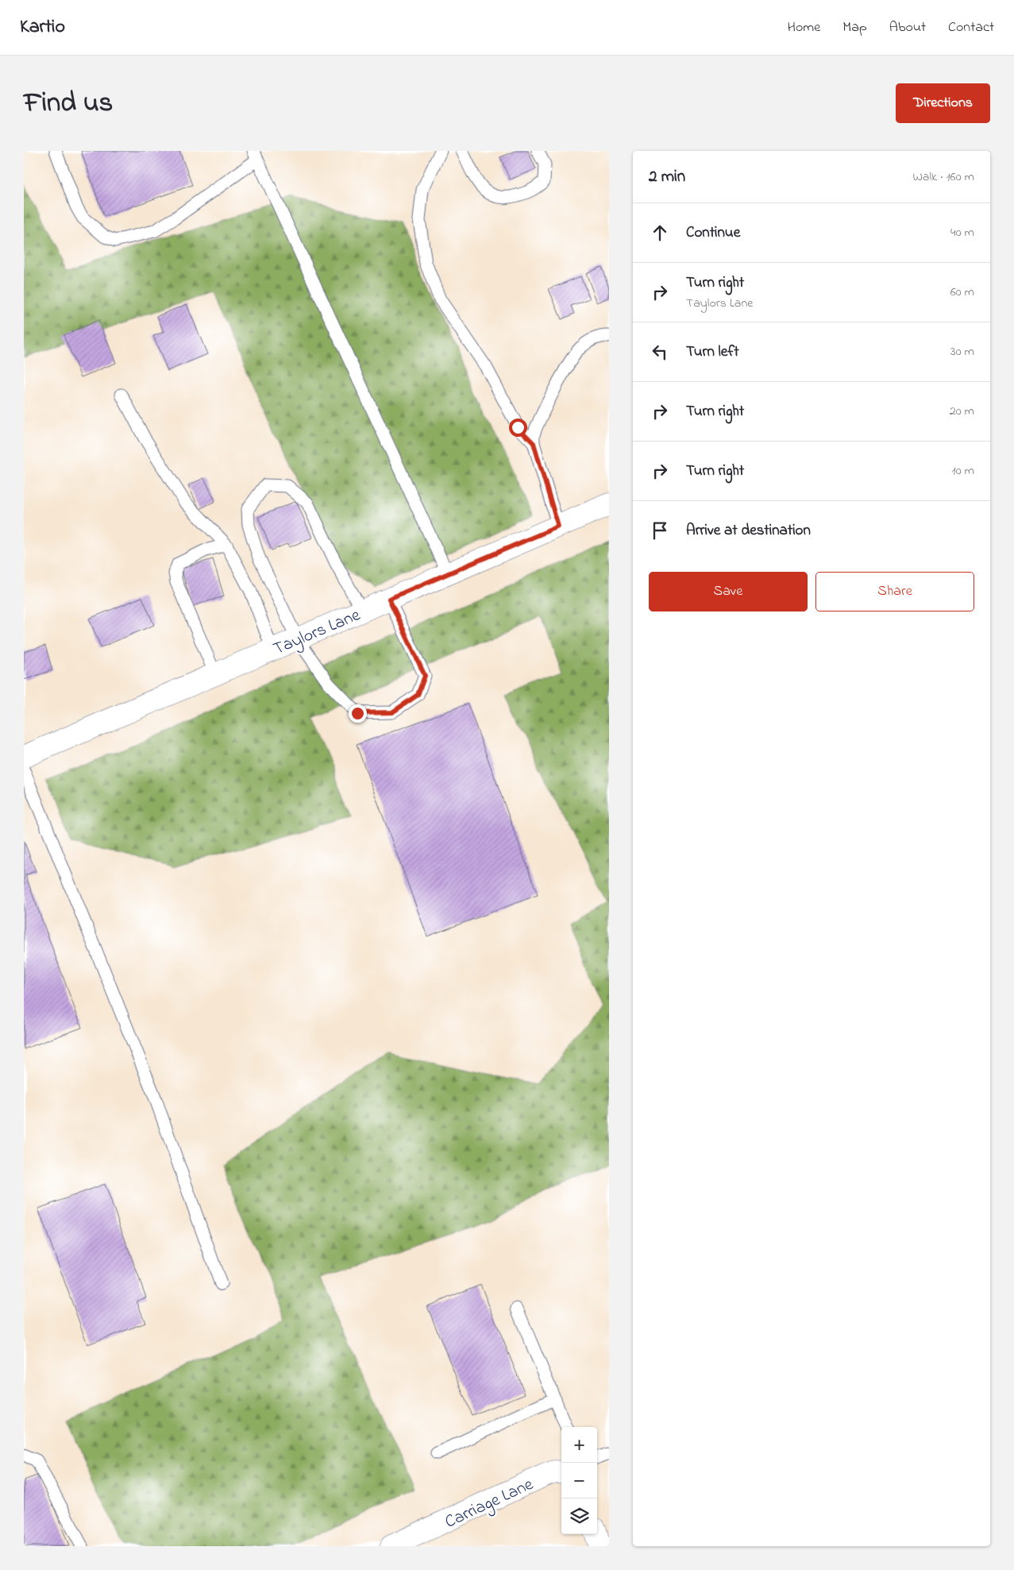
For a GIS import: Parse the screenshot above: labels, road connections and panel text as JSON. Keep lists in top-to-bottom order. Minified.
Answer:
{"streets":{"street":["Taylors Lane","Carriage Lane"]},"page":{"header":"Kartio","nav":["Home","Map","About","Contact"],"title":"Find us","buttons":["Directions",["Save","Share"]],"heading":["2 min","Walk · 160 m"],"list":[["Continue","40 m"],["Turn right","Taylors Lane","60 m"],["Turn left","30 m"],["Turn right","20 m"],["Turn right","10 m"],"Arrive at destination"],"map_buttons":["+","−"]}}
